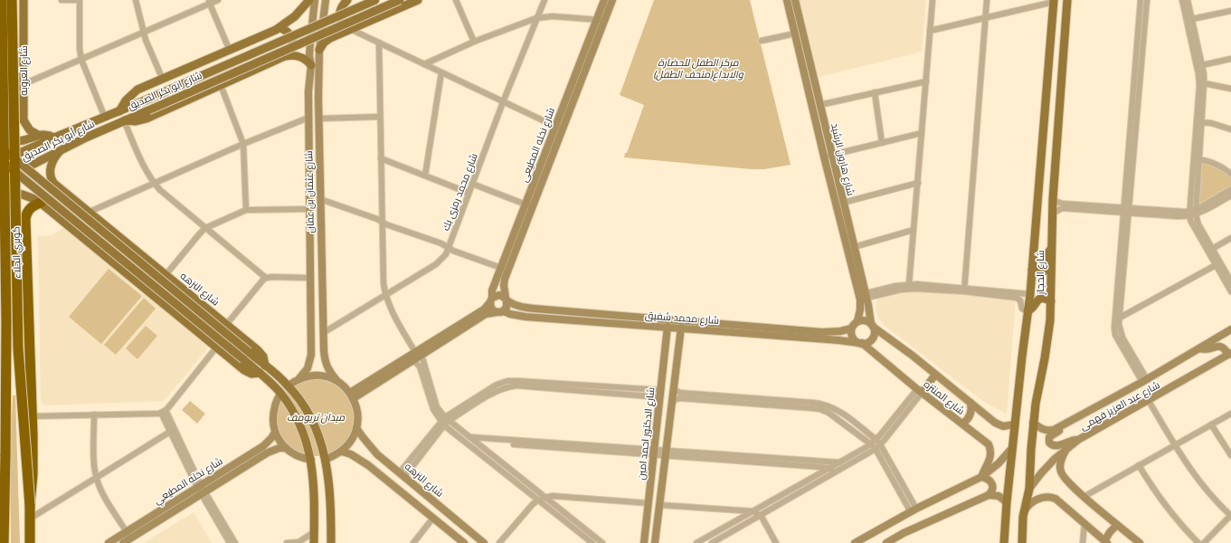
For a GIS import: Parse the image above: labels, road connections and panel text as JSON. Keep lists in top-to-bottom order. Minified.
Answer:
{"streets":{"highway":["كوبري الجلاء"],"main road":["شارع العروبه","شارع ابو بكر الصديق","شارع أبو بكر الصديق","شارع الحجاز","شارع النزهه"],"street":["شارع نخله المطيعى","شارع هارون الرشيد","شارع عثمان بن عفان","شارع محمد رمزى بك","شارع محمد شفيق","شارع المنتزه","شارع عبد العزيز فهمى","شارع الدكتور احمد امين","شارع نخله المطيعي"]},"crossings":[["شارع ابو بكر الصديق","شارع أبو بكر الصديق"],["شارع نخله المطيعى","شارع محمد شفيق"],["شارع هارون الرشيد","شارع محمد شفيق"],["شارع هارون الرشيد","شارع المنتزه"],["شارع عثمان بن عفان","شارع محمد رمزى بك"],["شارع الحجاز","شارع المنتزه"],["شارع الحجاز","شارع عبد العزيز فهمى"],["شارع محمد شفيق","شارع المنتزه"],["شارع محمد شفيق","شارع الدكتور احمد امين"]],"parks":["مركز الطفل للحضارة والابداع(متحف الطفل)","ميدان تريومف"]}
